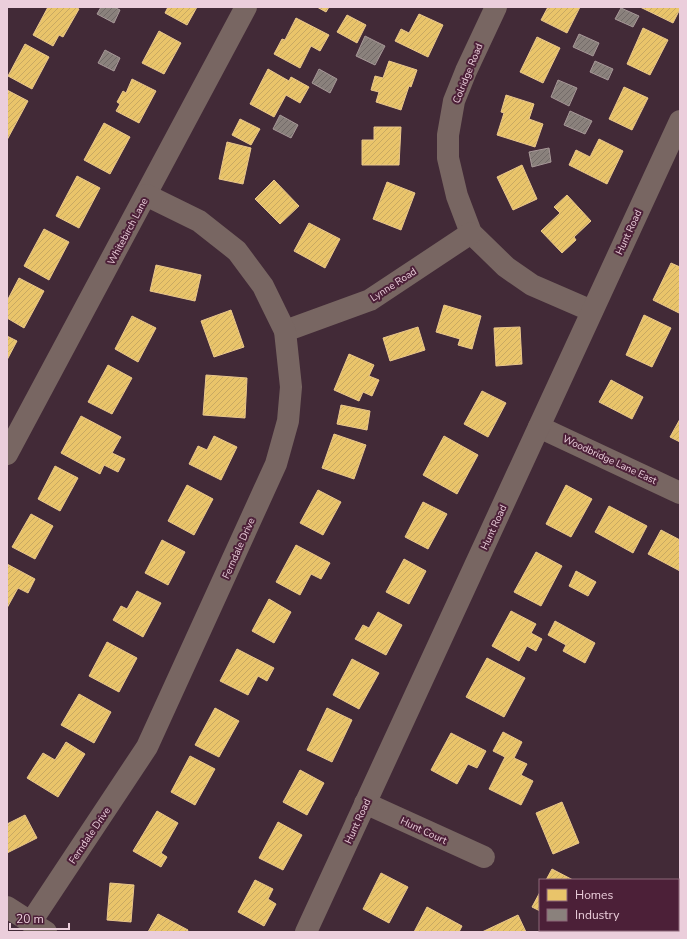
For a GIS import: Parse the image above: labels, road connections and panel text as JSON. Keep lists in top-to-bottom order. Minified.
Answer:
{"streets":{"street":["Colridge Road","Whitebirch Lane","Hunt Road","Lynne Road","Woodbridge Lane East","Ferndale Drive","Hunt Court"]},"crossings":[["Colridge Road","Hunt Road"],["Colridge Road","Lynne Road"],["Whitebirch Lane","Ferndale Drive"],["Hunt Road","Woodbridge Lane East"],["Hunt Road","Hunt Court"],["Lynne Road","Ferndale Drive"]],"legend":["Homes","Industry"],"scale_bar":"20 m"}
